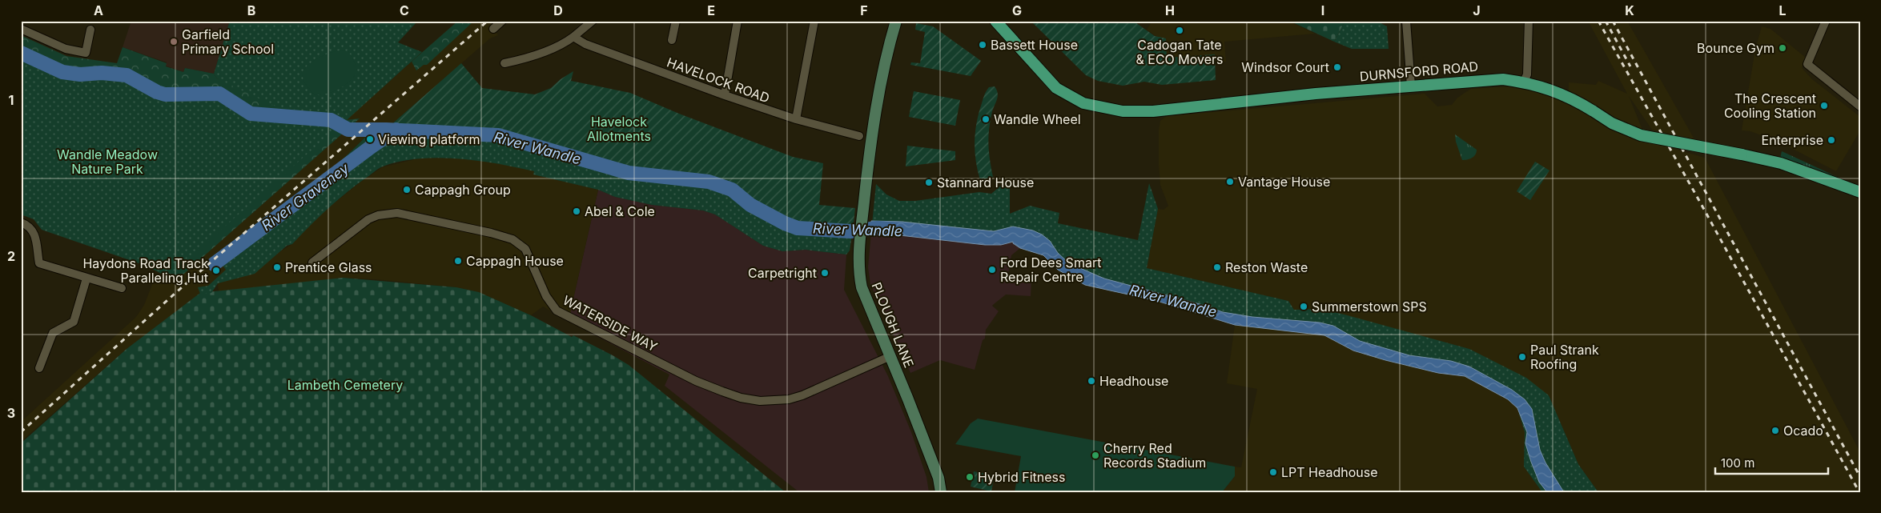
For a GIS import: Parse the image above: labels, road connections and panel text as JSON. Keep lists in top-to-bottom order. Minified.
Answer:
{"streets":{"main road":["DURNSFORD ROAD","PLOUGH LANE"],"street":["HAVELOCK ROAD","WATERSIDE WAY"]},"crossings":[["WATERSIDE WAY","PLOUGH LANE"]],"water":["River Wandle","River Graveney"],"parks":["Havelock Allotments","Wandle Meadow Nature Park","Lambeth Cemetery"],"places":["Cadogan Tate & ECO Movers","Garfield Primary School","Bassett House","Bounce Gym","Windsor Court","The Crescent Cooling Station","Wandle Wheel","Viewing platform","Enterprise","Vantage House","Stannard House","Cappagh Group","Abel & Cole","Cappagh House","Prentice Glass","Reston Waste","Ford Dees Smart Repair Centre","Haydons Road Track Paralleling Hut","Carpetright","Summerstown SPS","Paul Strank Roofing","Headhouse","Ocado","Cherry Red Records Stadium","LPT Headhouse","Hybrid Fitness"],"scale_bar":"100 m","grid":{"columns":["A","B","C","D","E","F","G","H","I","J","K","L"],"rows":["1","2","3"]}}
